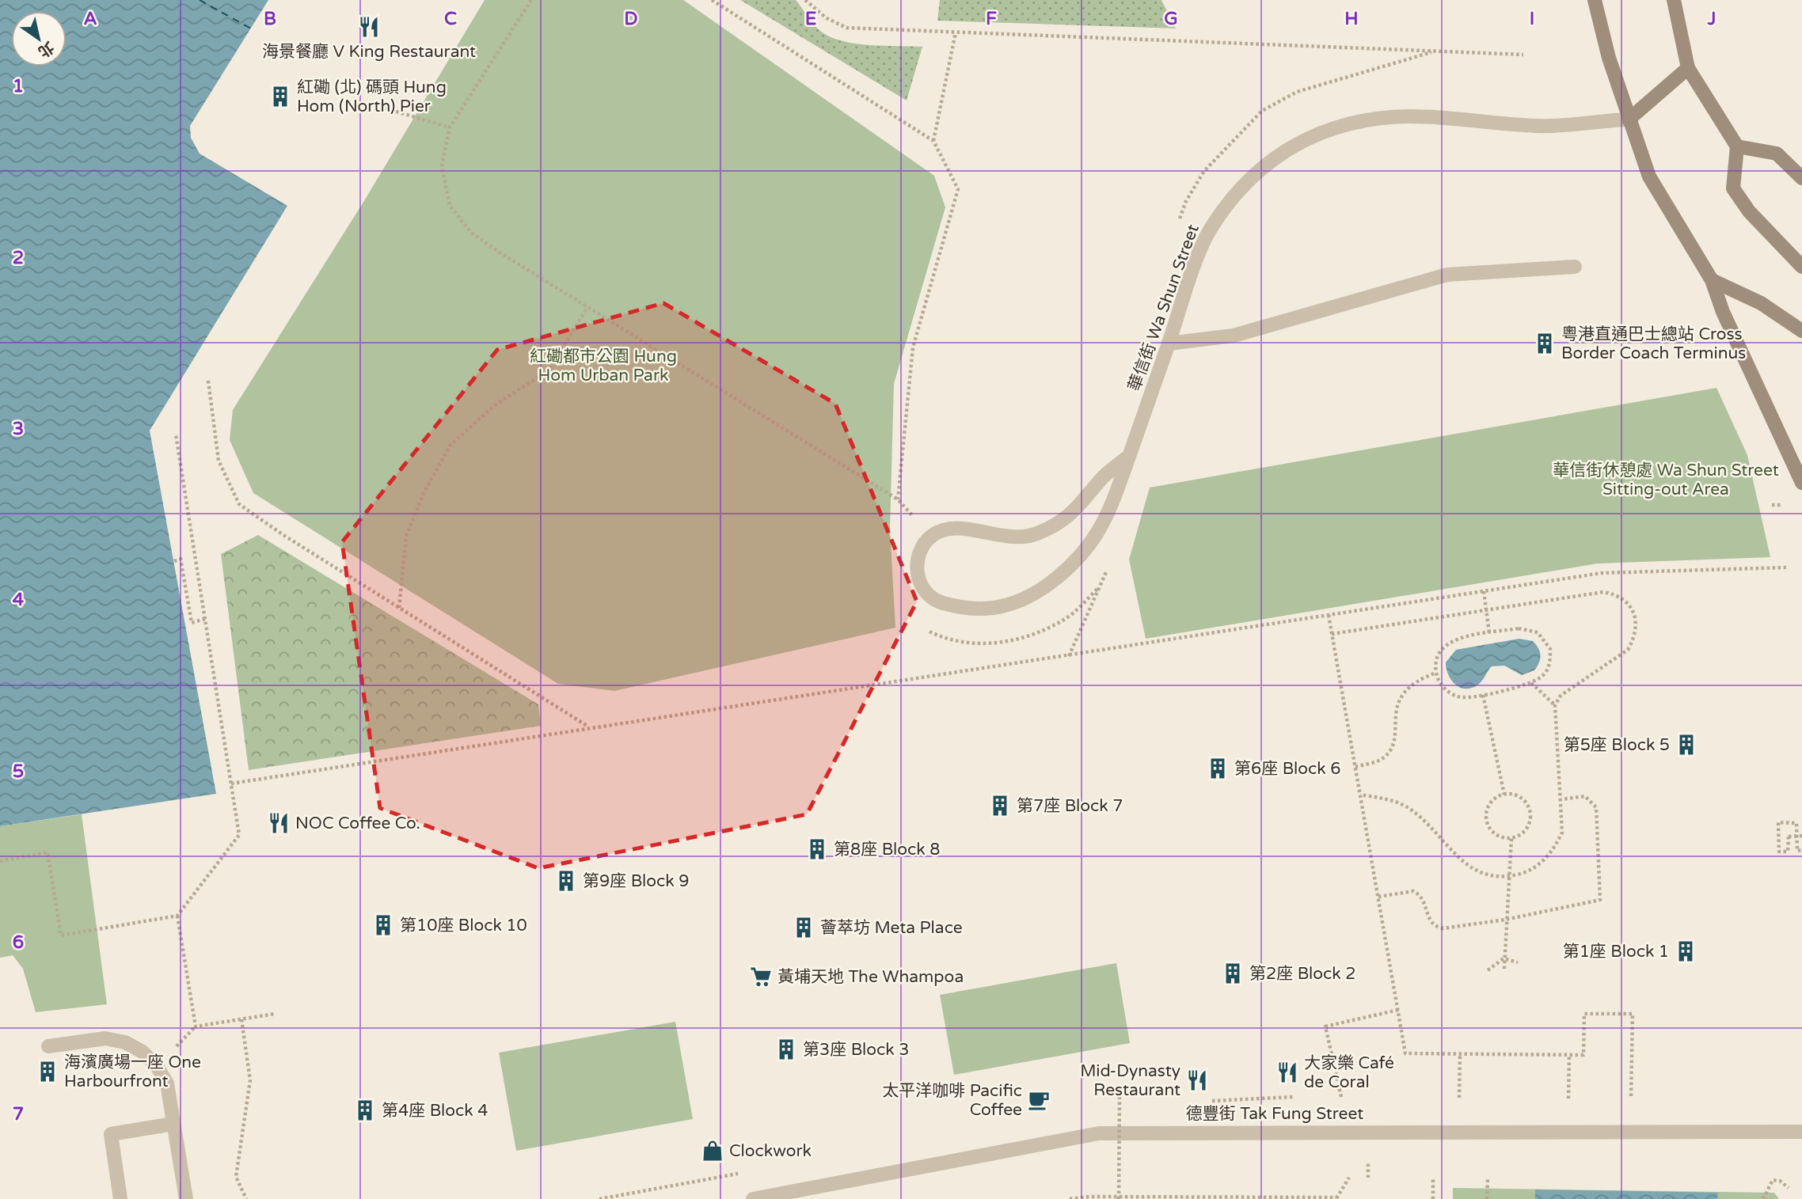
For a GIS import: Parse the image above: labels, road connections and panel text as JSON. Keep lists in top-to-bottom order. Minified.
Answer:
{"streets":{"street":["華信街 Wa Shun Street","德豐街 Tak Fung Street"]},"parks":["紅磡都市公園 Hung Hom Urban Park","華信街休憩處 Wa Shun Street Sitting-out Area"],"places":{"restaurant":["海景餐廳 V King Restaurant","NOC Coffee Co.","大家樂 Café de Coral","Mid-Dynasty Restaurant"],"building":["紅磡 (北) 碼頭 Hung Hom (North) Pier","粵港直通巴士總站 Cross Border Coach Terminus","第5座 Block 5","第6座 Block 6","第7座 Block 7","第8座 Block 8","第9座 Block 9","第10座 Block 10","薈萃坊 Meta Place","第1座 Block 1","第2座 Block 2","第3座 Block 3","海濱廣場一座 One Harbourfront","第4座 Block 4"],"supermarket":["黃埔天地 The Whampoa"],"cafe":["太平洋咖啡 Pacific Coffee"],"shop":["Clockwork"]},"north":"bottom right","grid":{"columns":["A","B","C","D","E","F","G","H","I","J"],"rows":["1","2","3","4","5","6","7"]}}
